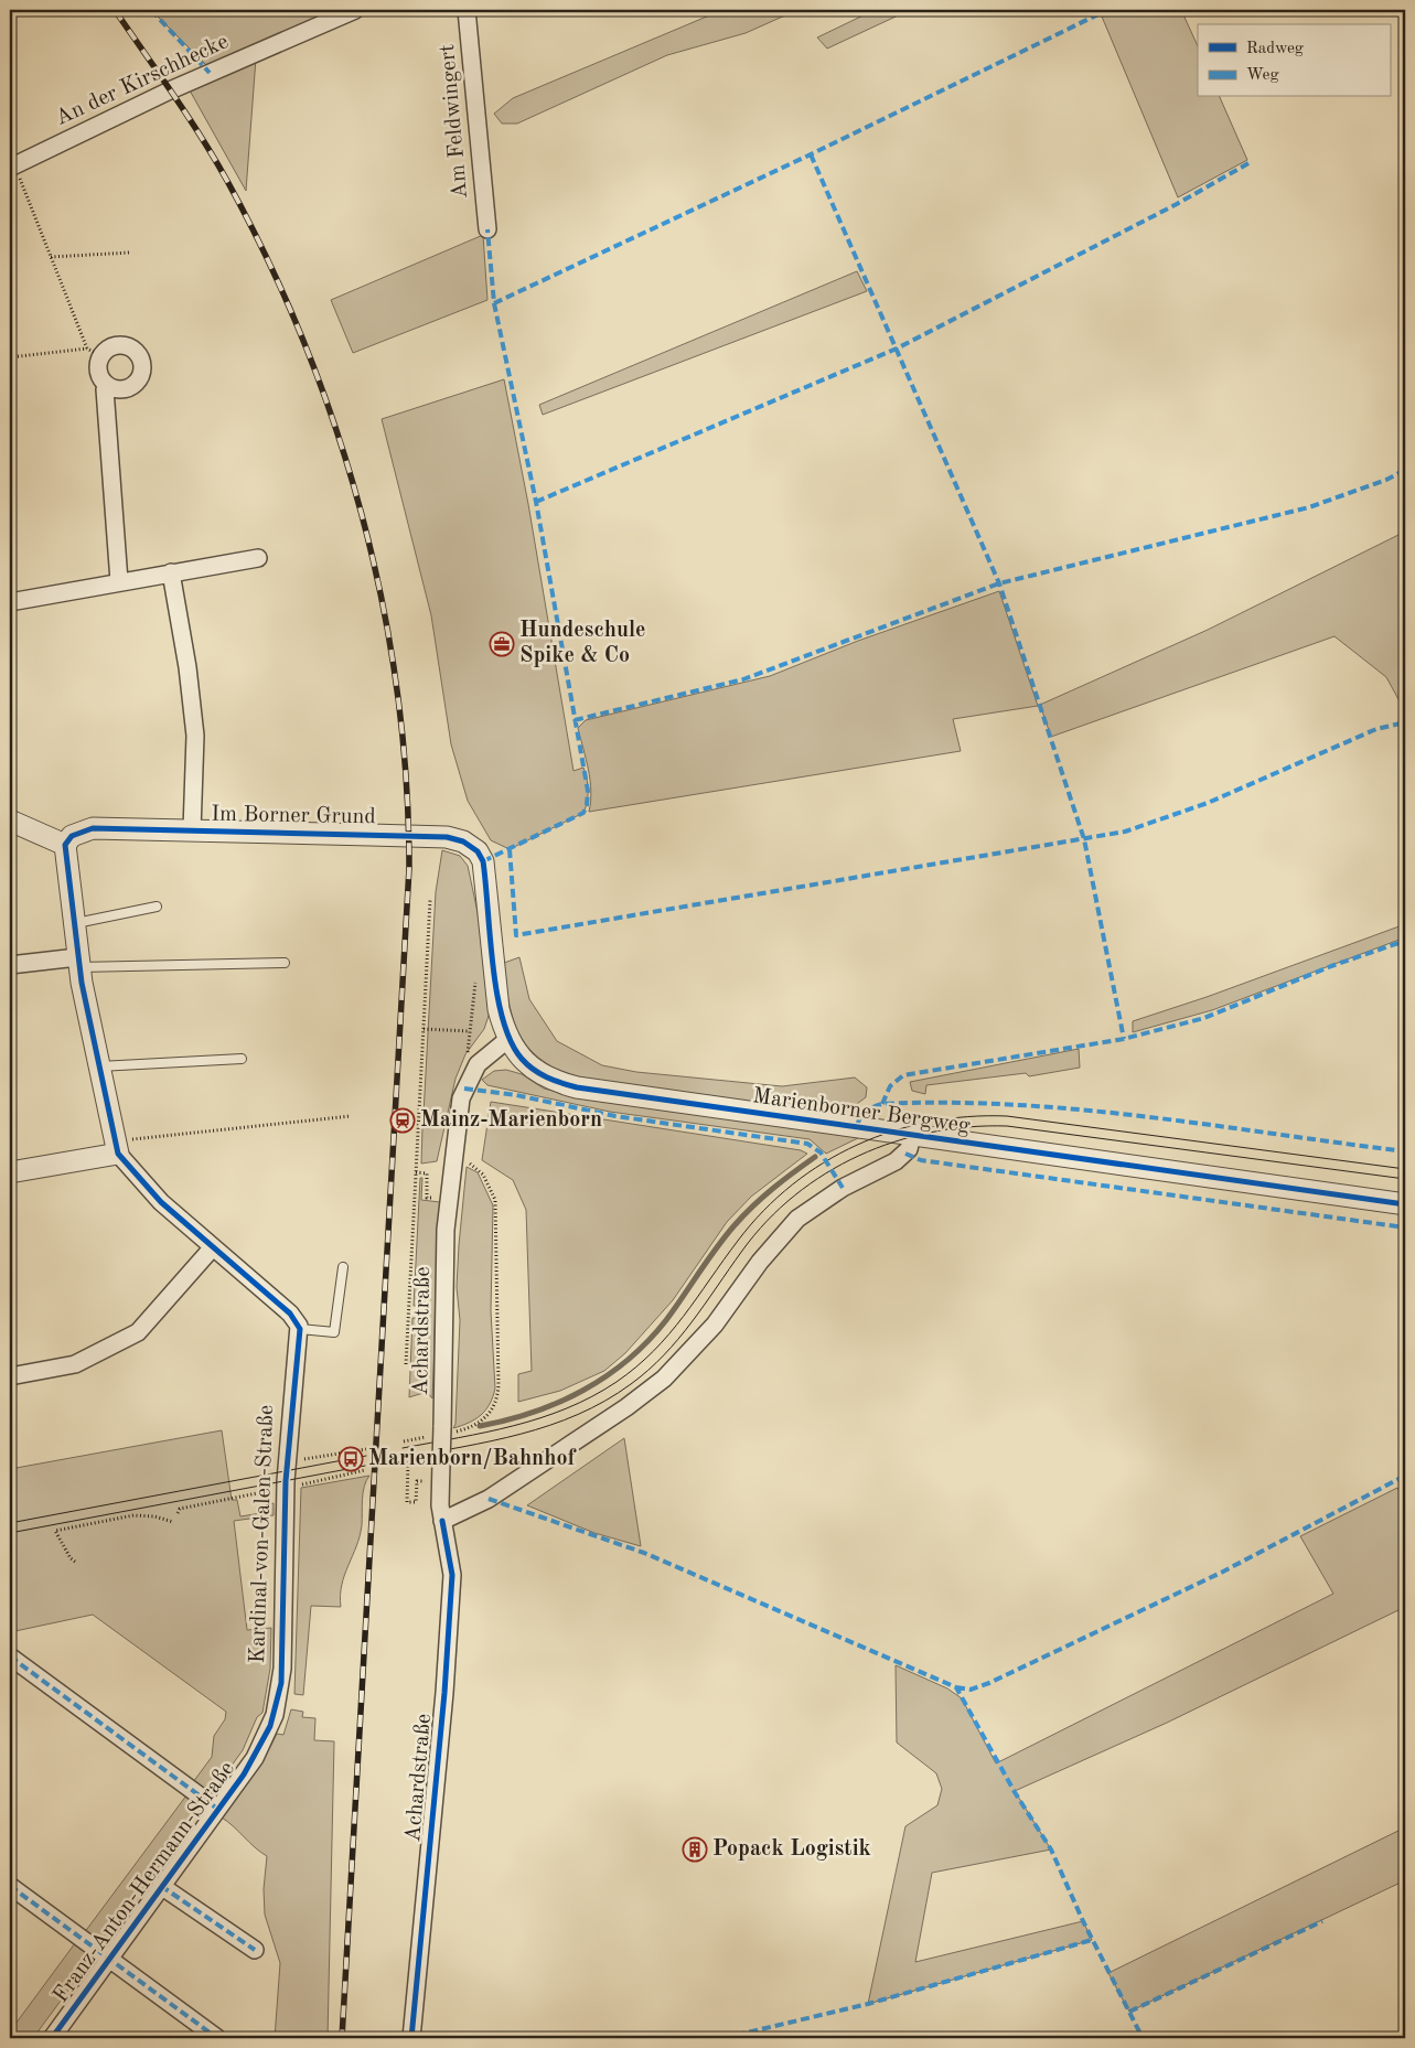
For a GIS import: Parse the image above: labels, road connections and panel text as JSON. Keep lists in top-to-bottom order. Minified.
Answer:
{"streets":{"street":["An der Kirschhecke","Am Feldwingert","Im Borner Grund","Marienborner Bergweg","Achardstraße","Kardinal-von-Galen-Straße","Franz-Anton-Hermann-Straße"]},"crossings":[["Im Borner Grund","Marienborner Bergweg"],["Marienborner Bergweg","Achardstraße"],["Kardinal-von-Galen-Straße","Franz-Anton-Hermann-Straße"]],"places":{"office":["Hundeschule Spike & Co"],"station":["Mainz-Marienborn"],"bus stop":["Marienborn/Bahnhof"],"building":["Popack Logistik"]},"legend":["Radweg","Weg"]}
